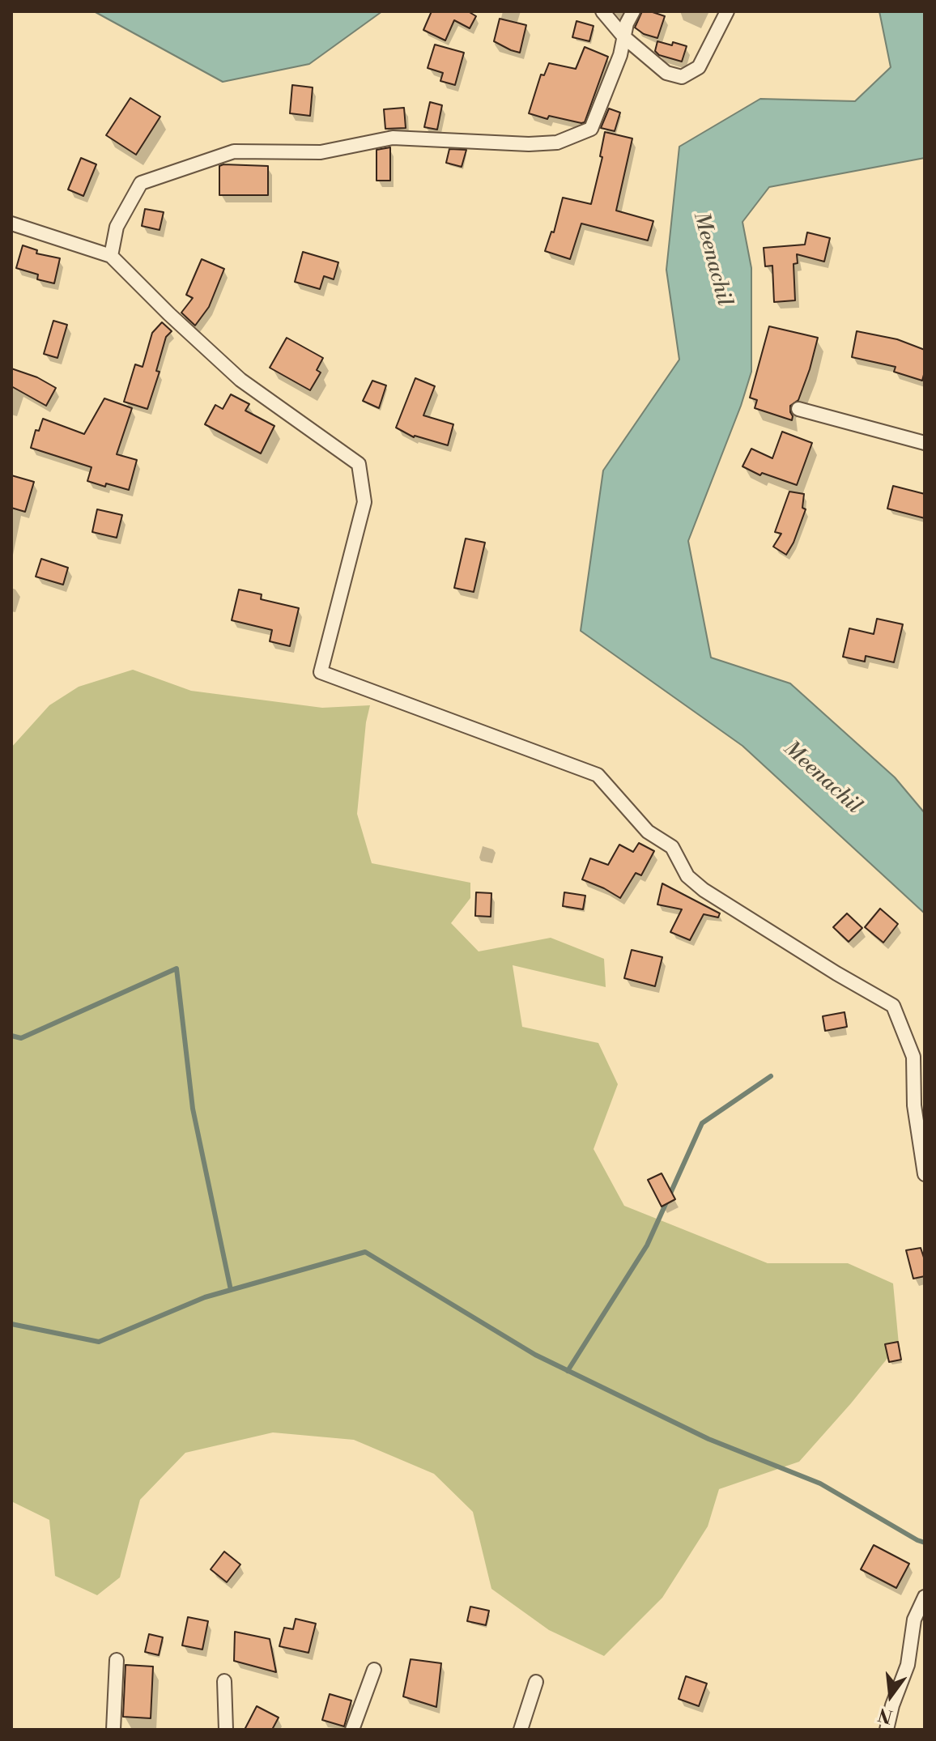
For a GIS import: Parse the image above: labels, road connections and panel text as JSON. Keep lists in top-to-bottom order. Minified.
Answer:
{"water":["Meenachil"],"north":"bottom"}
